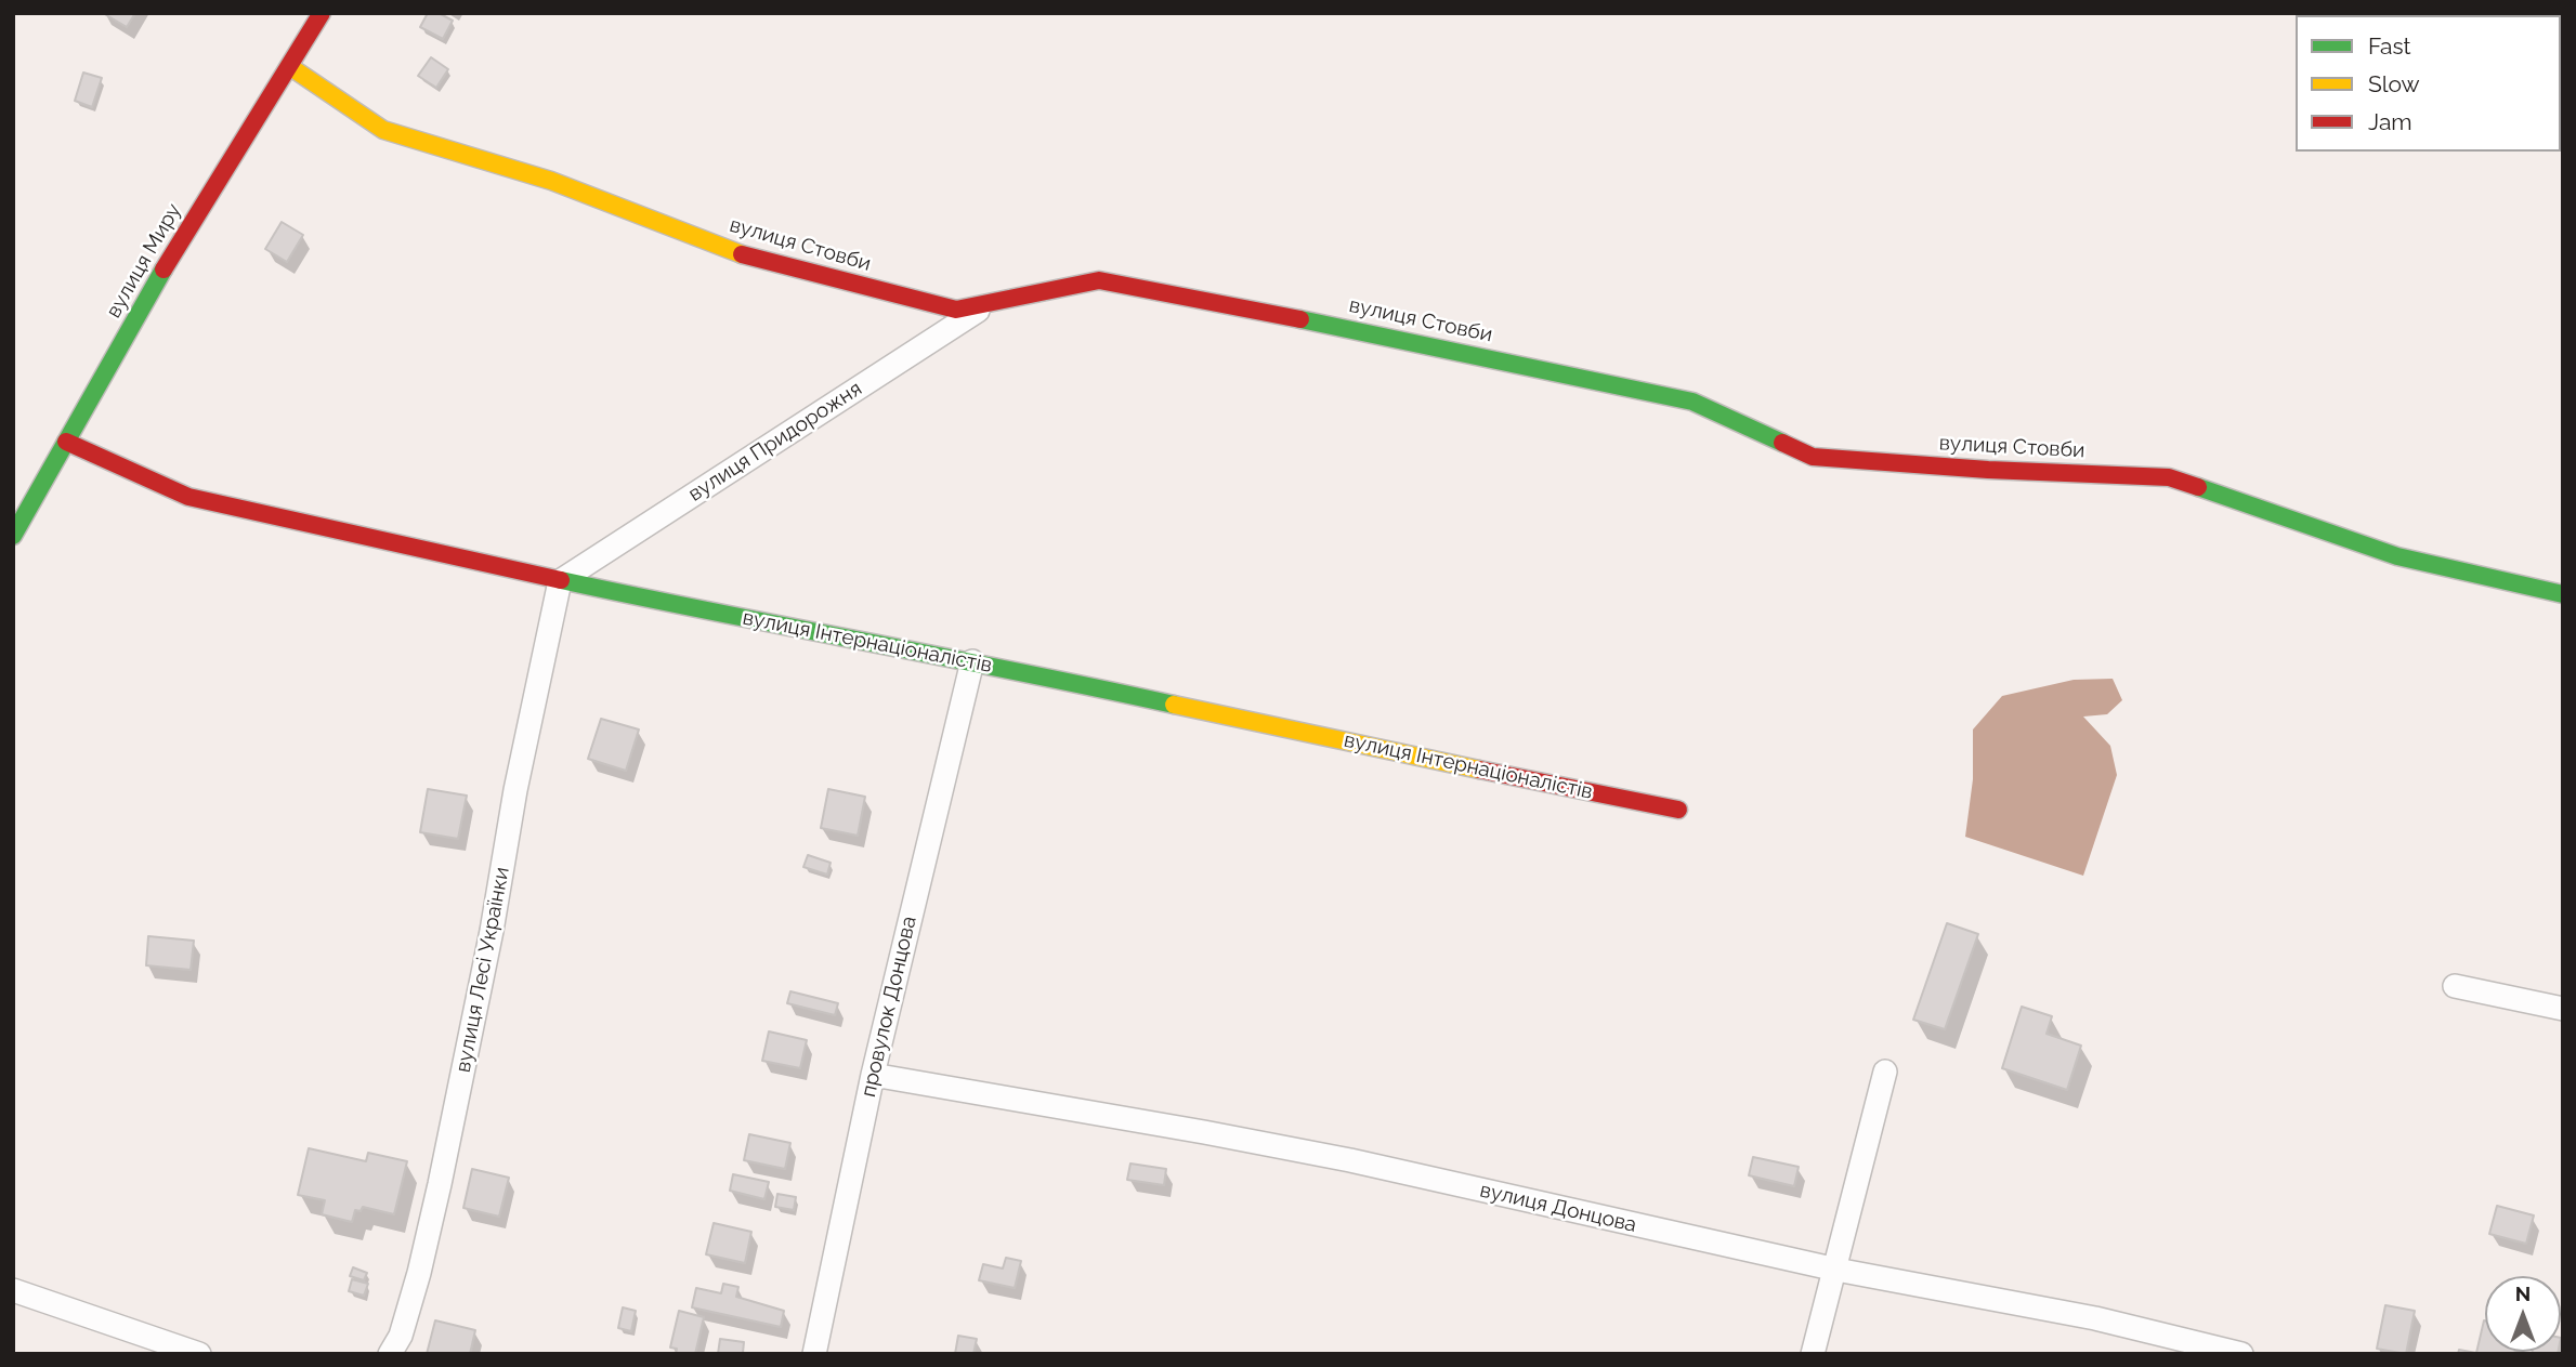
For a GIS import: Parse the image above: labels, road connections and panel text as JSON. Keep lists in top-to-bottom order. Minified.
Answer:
{"streets":{"street":["вулиця Стовби","вулиця Миру","вулиця Придорожня","вулиця Інтернаціоналістів","вулиця Лесі Українки","провулок Донцова","вулиця Донцова"]},"crossings":[["вулиця Стовби","вулиця Миру"],["вулиця Стовби","вулиця Придорожня"],["вулиця Миру","вулиця Інтернаціоналістів"],["вулиця Придорожня","вулиця Інтернаціоналістів"],["вулиця Придорожня","вулиця Лесі Українки"],["вулиця Інтернаціоналістів","вулиця Лесі Українки"],["вулиця Інтернаціоналістів","провулок Донцова"],["провулок Донцова","вулиця Донцова"]],"legend":["Fast","Slow","Jam"],"north":"top"}
